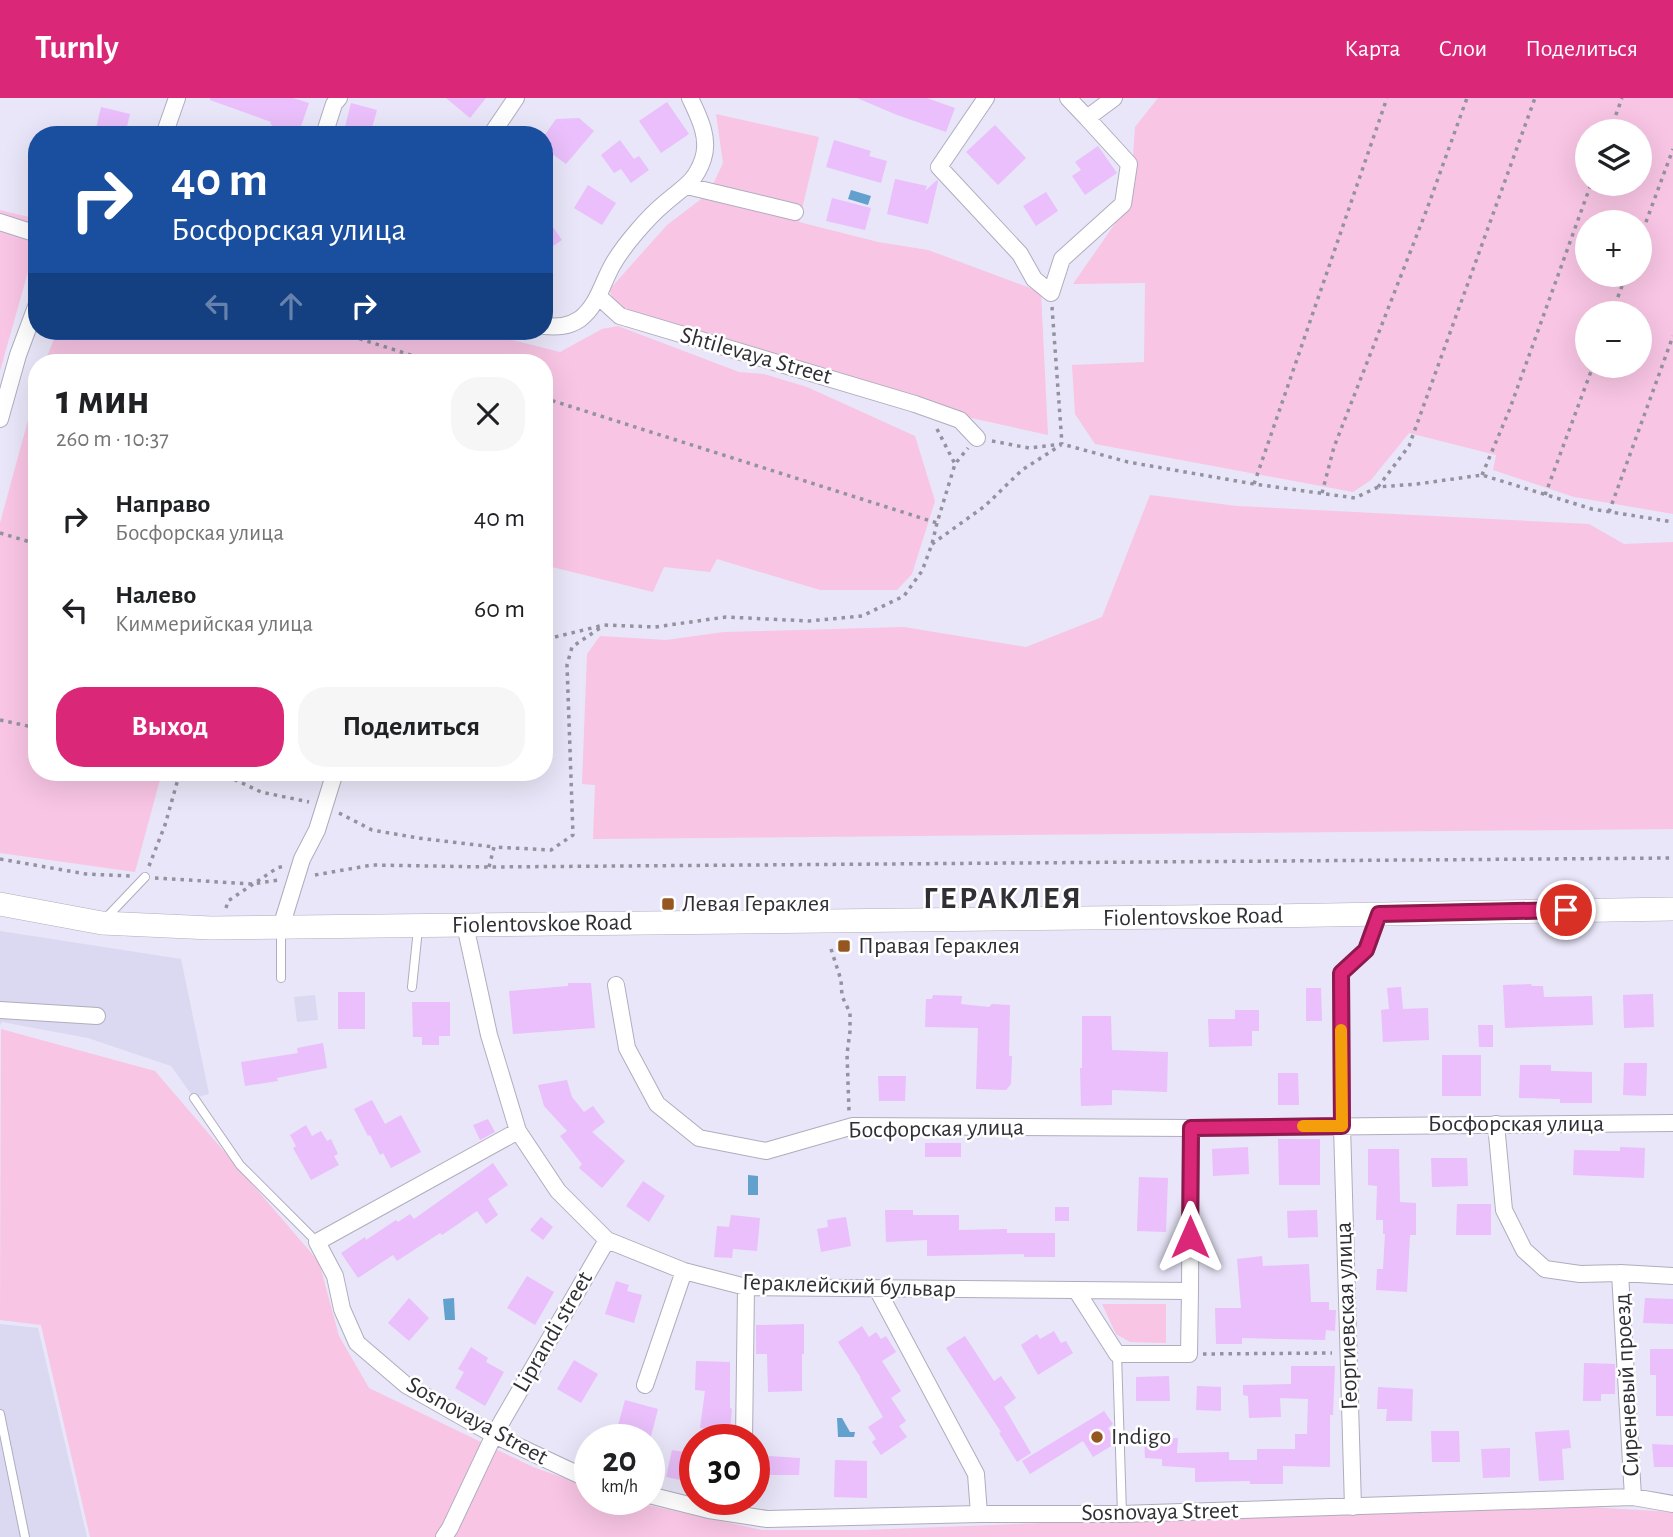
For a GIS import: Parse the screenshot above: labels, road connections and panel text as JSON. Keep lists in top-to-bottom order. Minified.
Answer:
{"streets":{"main road":["Fiolentovskoe Road"],"street":["Shtilevaya Street","Босфорская улица","Гераклейский бульвар","Георгиевская улица","Liprandi street","Сиреневый проезд","Sosnovaya Street"]},"crossings":[["Fiolentovskoe Road","Гераклейский бульвар"],["Fiolentovskoe Road","Георгиевская улица"],["Босфорская улица","Георгиевская улица"],["Босфорская улица","Сиреневый проезд"],["Гераклейский бульвар","Liprandi street"],["Георгиевская улица","Sosnovaya Street"],["Liprandi street","Sosnovaya Street"],["Сиреневый проезд","Sosnovaya Street"]],"districts":["ГЕРАКЛЕЯ"],"places":{"transit":["Левая Гераклея","Правая Гераклея"],"other":["Indigo"]},"page":{"header":"Turnly","nav":["Карта","Слои","Поделиться"],"map_buttons":["+","−"],"turn":["40 m","Босфорская улица"],"heading":["1 мин","260 m · 10:37"],"list":[{"name":"Направо","note":"Босфорская улица","value":"40 m"},{"name":"Налево","note":"Киммерийская улица","value":"60 m"}],"buttons":["Выход","Поделиться"],"speed":"20 km/h","limit":"30"}}
